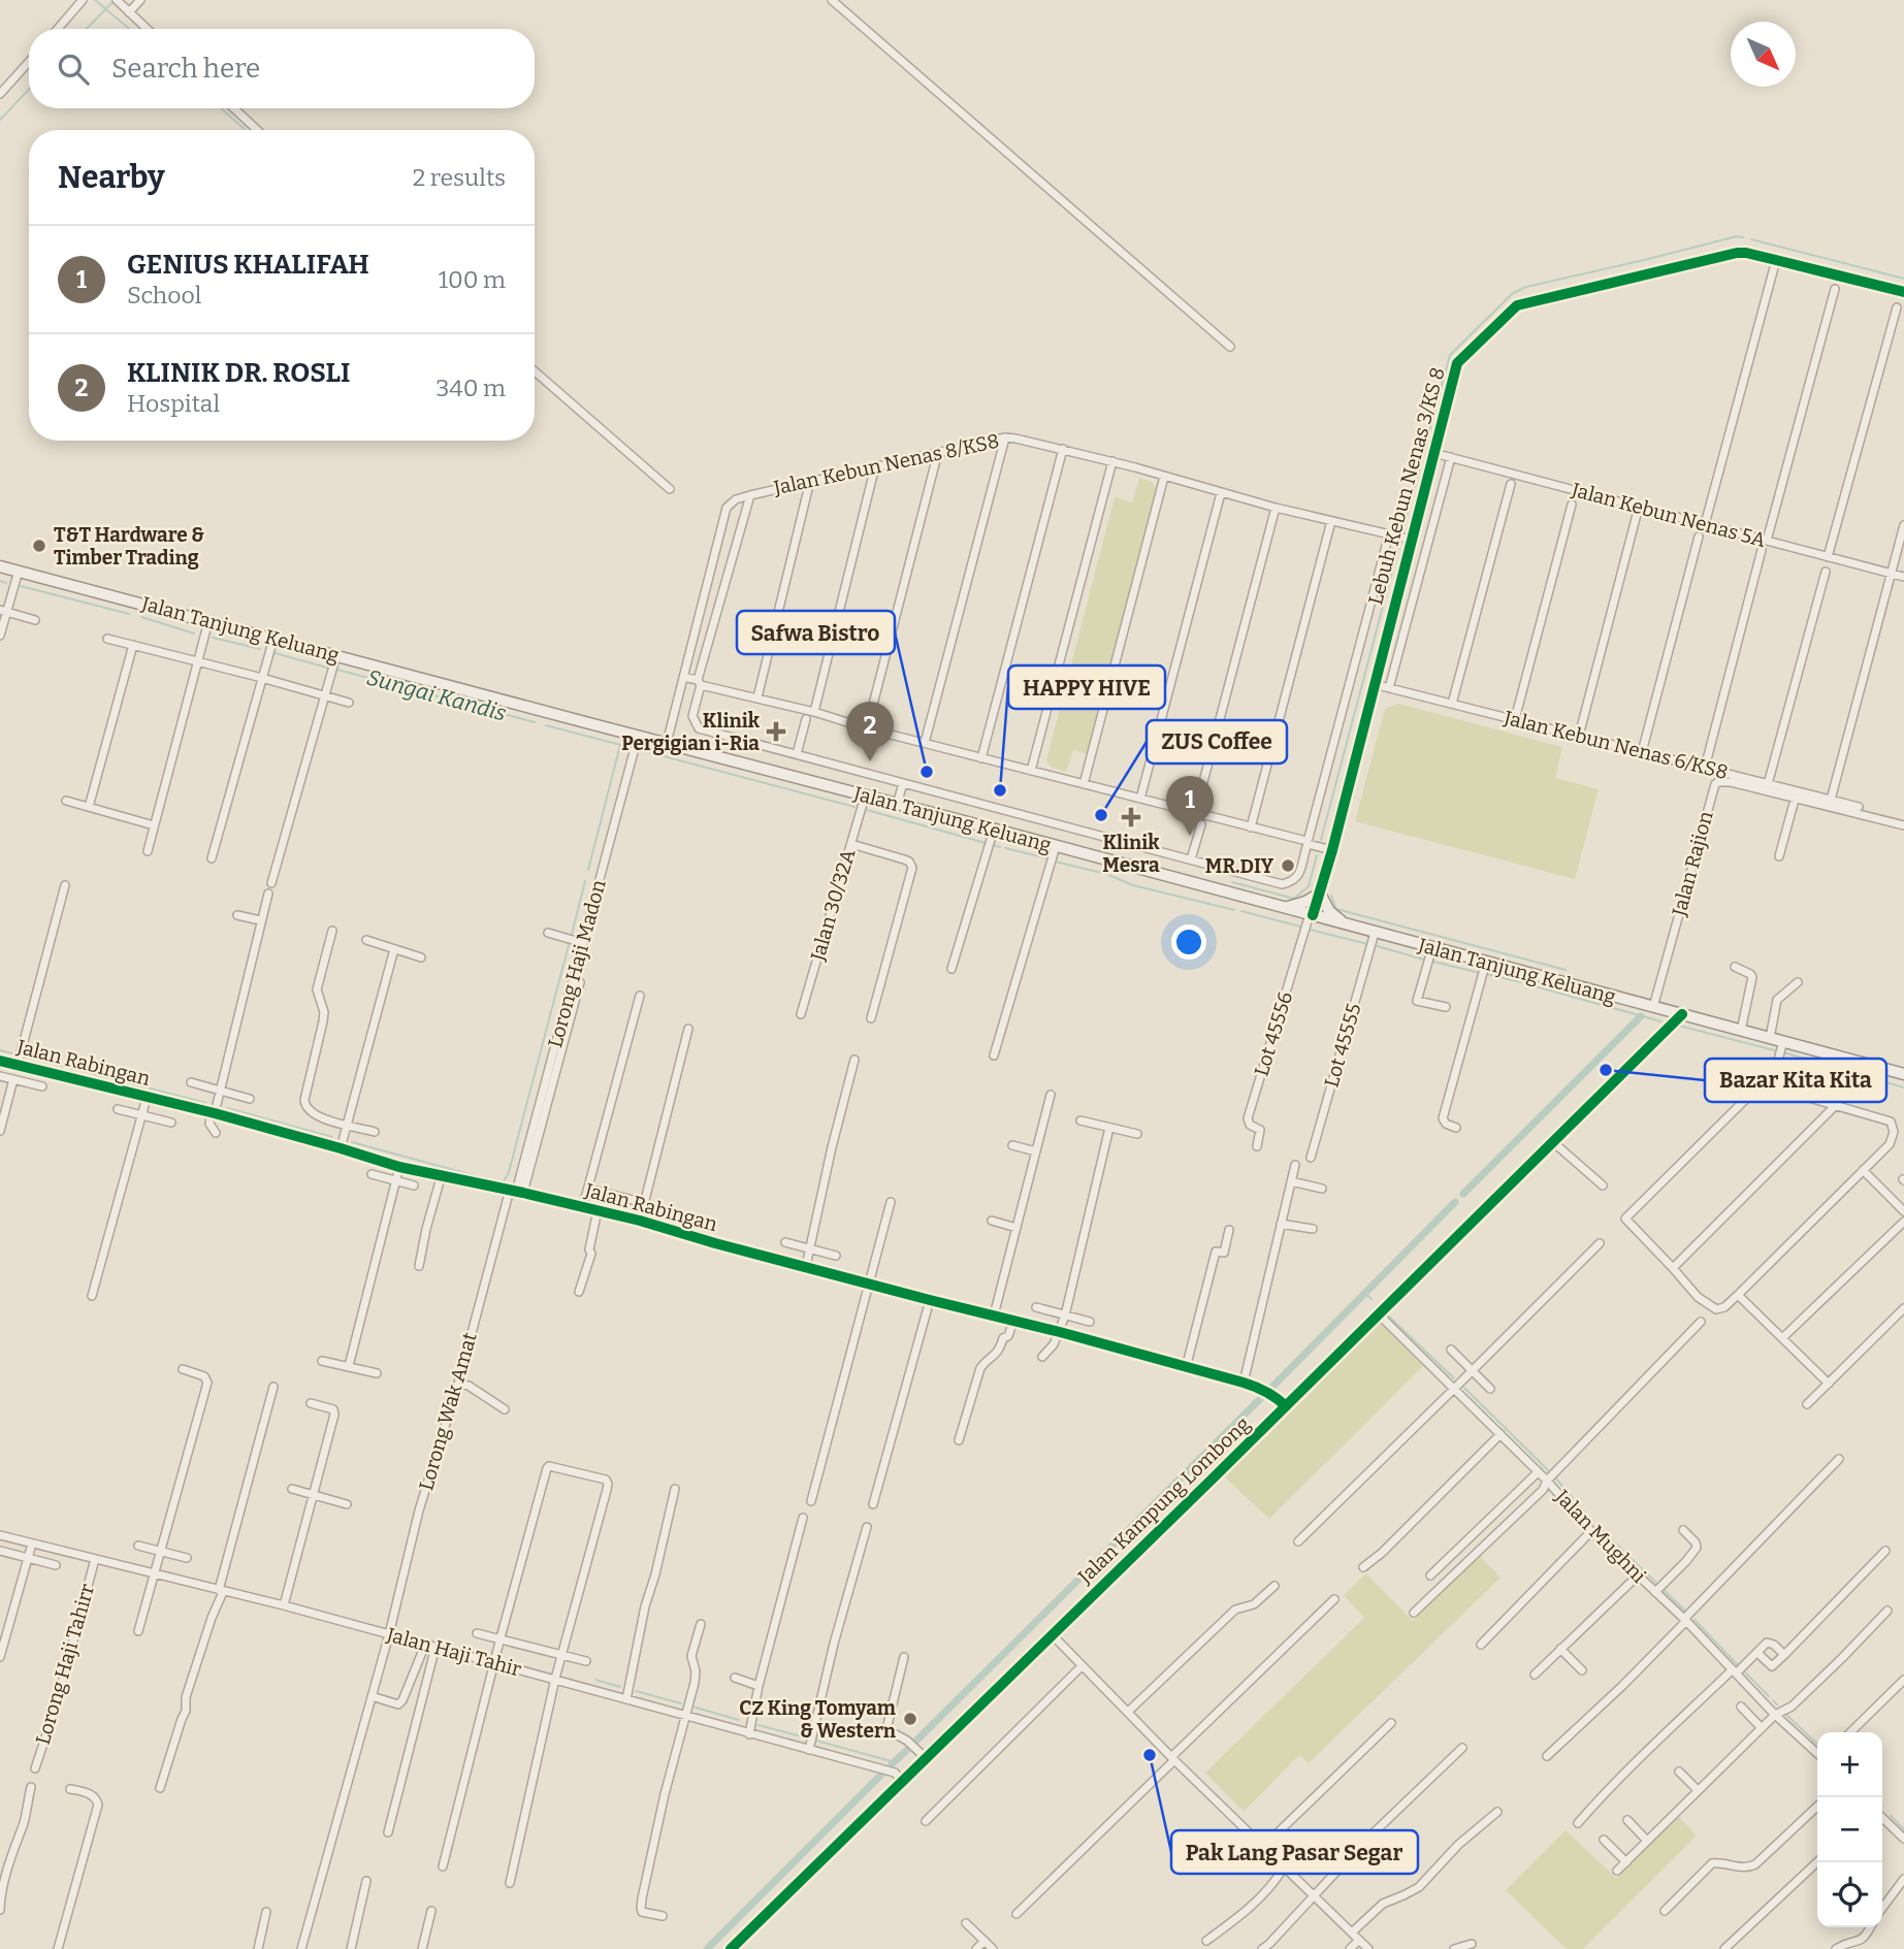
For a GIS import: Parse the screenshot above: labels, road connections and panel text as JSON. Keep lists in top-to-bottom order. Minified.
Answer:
{"streets":{"street":["Jalan Kebun Nenas 8/KS8","Lebuh Kebun Nenas 3/KS 8","Jalan Kebun Nenas 5A","Jalan Tanjung Keluang","Jalan Kebun Nenas 6/KS8","Jalan Rajion","Jalan 30/32A","Lorong Haji Madon","Lot 45556","Lot 45555","Jalan Rabingan","Lorong Wak Amat","Jalan Kampung Lombong","Jalan Mughni","Jalan Haji Tahir","Lorong Haji Tahirr"]},"crossings":[["Jalan Kebun Nenas 8/KS8","Lebuh Kebun Nenas 3/KS 8"],["Jalan Kebun Nenas 8/KS8","Jalan Tanjung Keluang"],["Lebuh Kebun Nenas 3/KS 8","Jalan Kebun Nenas 5A"],["Lebuh Kebun Nenas 3/KS 8","Jalan Tanjung Keluang"],["Lebuh Kebun Nenas 3/KS 8","Jalan Kebun Nenas 6/KS8"],["Lebuh Kebun Nenas 3/KS 8","Lot 45556"],["Jalan Tanjung Keluang","Jalan Rajion"],["Jalan Tanjung Keluang","Jalan 30/32A"],["Jalan Tanjung Keluang","Lorong Haji Madon"],["Jalan Tanjung Keluang","Lot 45556"],["Jalan Tanjung Keluang","Lot 45555"],["Jalan Tanjung Keluang","Jalan Kampung Lombong"],["Lorong Haji Madon","Jalan Rabingan"],["Lorong Haji Madon","Lorong Wak Amat"],["Jalan Rabingan","Lorong Wak Amat"],["Jalan Rabingan","Jalan Kampung Lombong"],["Lorong Wak Amat","Jalan Haji Tahir"],["Jalan Kampung Lombong","Jalan Mughni"],["Jalan Kampung Lombong","Jalan Haji Tahir"],["Jalan Haji Tahir","Lorong Haji Tahirr"]],"water":["Sungai Kandis"],"places":{"other":["T&T Hardware & Timber Trading","Safwa Bistro","HAPPY HIVE","ZUS Coffee","MR.DIY","Bazar Kita Kita","CZ King Tomyam & Western","Pak Lang Pasar Segar"],"health":["Klinik Pergigian i-Ria","Klinik Mesra"]},"north":"bottom right","page":{"search":"Search here","heading":["Nearby","2 results"],"list":[{"mark":"1","name":"GENIUS KHALIFAH","note":"School","value":"100 m"},{"mark":"2","name":"KLINIK DR. ROSLI","note":"Hospital","value":"340 m"}],"pins":["2","1"],"map_buttons":["+","−"]}}
